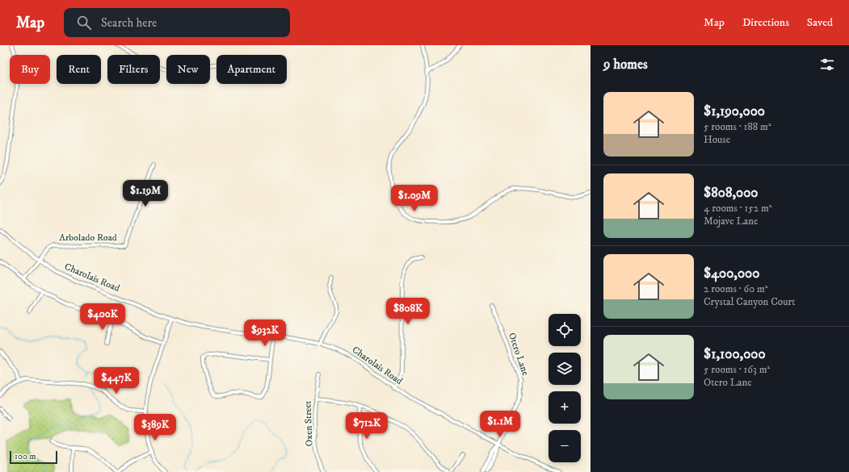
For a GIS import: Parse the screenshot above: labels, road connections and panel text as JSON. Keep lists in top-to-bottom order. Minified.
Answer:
{"streets":{"street":["Arbolado Road","Charolais Road","Otero Lane","Oxen Street"]},"crossings":[["Arbolado Road","Charolais Road"],["Charolais Road","Otero Lane"]],"scale_bar":"100 m","page":{"header":"Map","search":"Search here","nav":["Map","Directions","Saved"],"heading":"9 homes","chip":["Buy","Rent","Filters","New","Apartment"],"list":[{"name":"$1,190,000","note":"5 rooms · 188 m² · House"},{"name":"$808,000","note":"4 rooms · 152 m² · Mojave Lane"},{"name":"$400,000","note":"2 rooms · 60 m² · Crystal Canyon Court"},{"name":"$1,100,000","note":"5 rooms · 163 m² · Otero Lane"}],"price":["$1.19M","$1.09M","$808K","$400K","$932K","$447K","$1.1M","$712K","$389K"],"map_buttons":["+","−"],"scale":"100 m"}}
